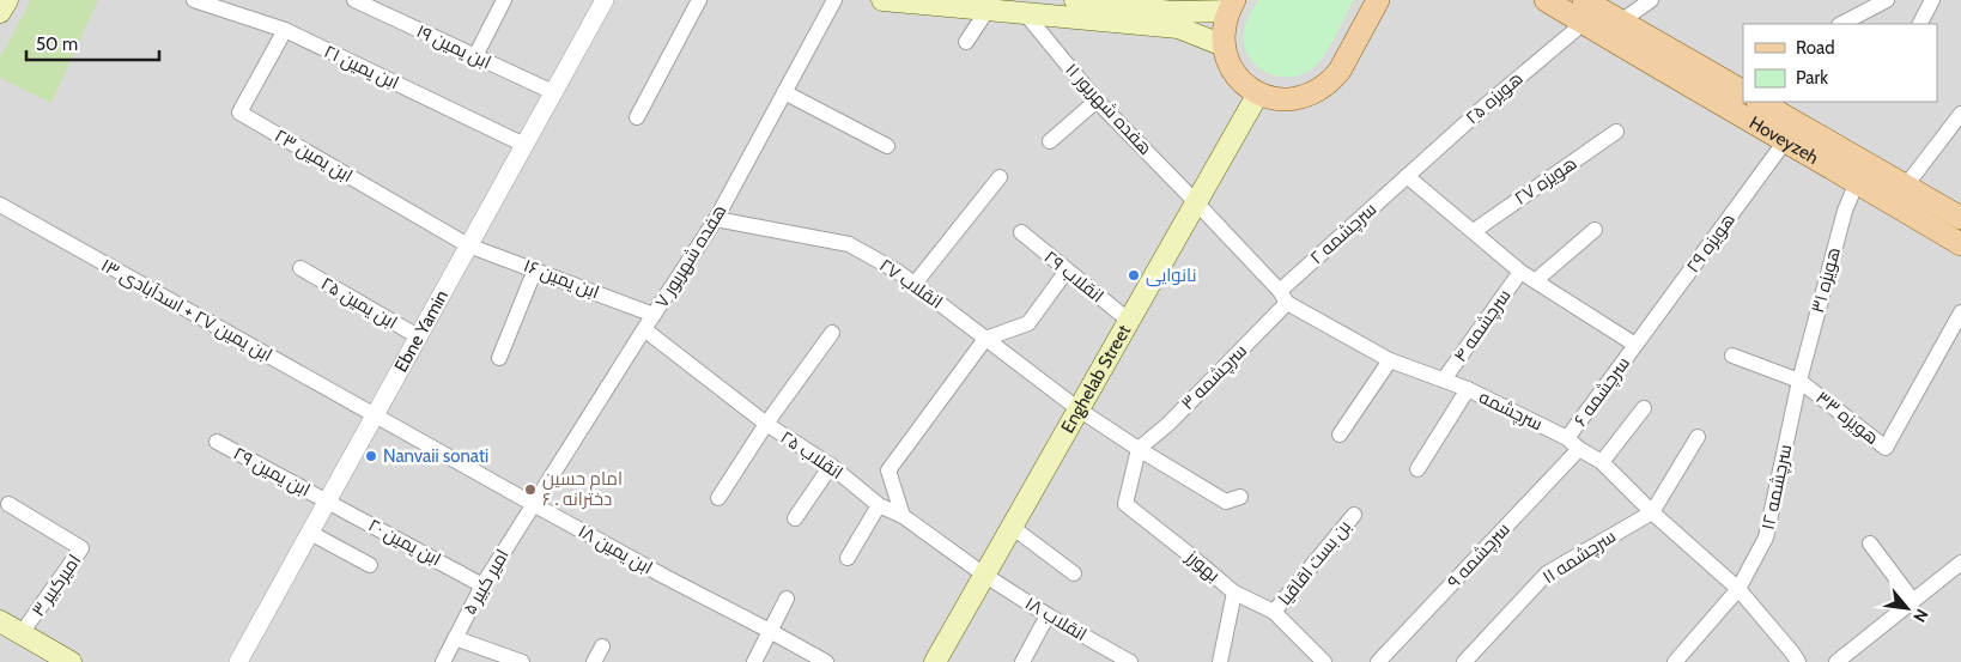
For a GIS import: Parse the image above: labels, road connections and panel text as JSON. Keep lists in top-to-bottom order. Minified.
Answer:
{"streets":{"main road":["Hoveyzeh","Enghelab Street"],"street":["ابن یمین ۱۹","ابن یمین ۲۱","هویزه ۲۵","هفده شهریور ۱۱","ابن یمین ۲۳","هویزه ۲۷","سرچشمه ۲","هویزه ۲۹","هفده شهریور ۷","انقلاب ۲۹","ابن یمین ۱۶","هویزه ۳۱","انقلاب ۲۷","ابن یمین ۲۵","ابن یمین ۲۷ + اسدآبادی ۱۳","سرچشمه ۴","Ebne Yamin","سرچشمه ۳","سرچشمه ۶","سرچشمه","هویزه ۳۳","انقلاب ۲۵","ابن یمین ۲۹","سرچشمه ۱۲","ابن یمین ۲۰","ابن یمین ۱۸","سرچشمه ۹","سرچشمه ۱۱","بن بست اقاقیا","بهورز","امیر کبیر ۵","امیرکبیر ۳","انقلاب ۱۸"]},"crossings":[["ابن یمین ۱۹","Ebne Yamin"],["ابن یمین ۲۱","ابن یمین ۲۳"],["ابن یمین ۲۱","Ebne Yamin"],["هویزه ۲۵","Hoveyzeh"],["هویزه ۲۵","سرچشمه ۲"],["هفده شهریور ۱۱","Enghelab Street"],["هفده شهریور ۱۱","سرچشمه"],["Hoveyzeh","هویزه ۲۹"],["Hoveyzeh","هویزه ۳۱"],["ابن یمین ۲۳","ابن یمین ۱۶"],["ابن یمین ۲۳","Ebne Yamin"],["سرچشمه ۲","سرچشمه ۳"],["سرچشمه ۲","سرچشمه"],["هویزه ۲۹","سرچشمه ۶"],["هفده شهریور ۷","ابن یمین ۱۶"],["هفده شهریور ۷","انقلاب ۲۷"],["هفده شهریور ۷","انقلاب ۲۵"],["هفده شهریور ۷","ابن یمین ۱۸"],["هفده شهریور ۷","امیر کبیر ۵"],["انقلاب ۲۹","Enghelab Street"],["ابن یمین ۱۶","Ebne Yamin"],["هویزه ۳۱","هویزه ۳۳"],["هویزه ۳۱","سرچشمه ۱۲"],["انقلاب ۲۷","سرچشمه ۳"],["انقلاب ۲۷","Enghelab Street"],["انقلاب ۲۷","بهورز"],["ابن یمین ۲۵","Ebne Yamin"],["ابن یمین ۲۷ + اسدآبادی ۱۳","Ebne Yamin"],["ابن یمین ۲۷ + اسدآبادی ۱۳","ابن یمین ۱۸"],["سرچشمه ۴","سرچشمه"],["Ebne Yamin","ابن یمین ۲۹"],["Ebne Yamin","ابن یمین ۲۰"],["Ebne Yamin","ابن یمین ۱۸"],["سرچشمه ۳","سرچشمه"],["سرچشمه ۳","بهورز"],["Enghelab Street","سرچشمه"],["Enghelab Street","انقلاب ۲۵"],["Enghelab Street","انقلاب ۱۸"],["سرچشمه ۶","سرچشمه"],["سرچشمه ۶","سرچشمه ۹"],["سرچشمه","سرچشمه ۱۲"],["سرچشمه","سرچشمه ۹"],["سرچشمه","سرچشمه ۱۱"],["هویزه ۳۳","سرچشمه ۱۲"],["انقلاب ۲۵","انقلاب ۱۸"],["ابن یمین ۲۹","ابن یمین ۲۰"],["ابن یمین ۲۰","امیر کبیر ۵"],["ابن یمین ۱۸","امیر کبیر ۵"],["بن بست اقاقیا","بهورز"]],"places":["نانوایی","Nanvaii sonati","امام حسین ۶ . دخترانه"],"legend":["Road","Park"],"scale_bar":"50 m","north":"bottom right"}
